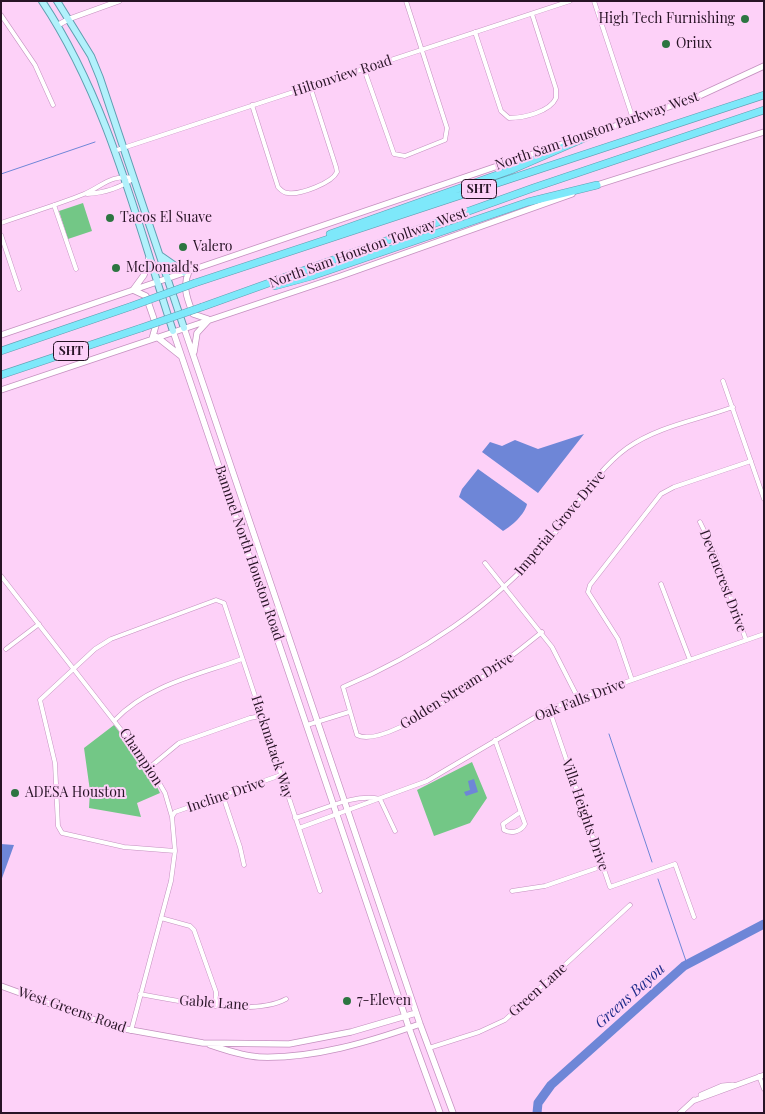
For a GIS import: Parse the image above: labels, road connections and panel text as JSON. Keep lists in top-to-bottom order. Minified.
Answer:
{"streets":{"highway":["SHT","North Sam Houston Tollway West"],"main road":["North Sam Houston Parkway West","Bammel North Houston Road","West Greens Road"],"street":["Hiltonview Road","Imperial Grove Drive","Devencrest Drive","Golden Stream Drive","Oak Falls Drive","Hackmatack Way","Champion","Incline Drive","Villa Heights Drive","Green Lane","Gable Lane"]},"crossings":[["Hiltonview Road","Bammel North Houston Road"],["North Sam Houston Parkway West","Bammel North Houston Road"],["Imperial Grove Drive","Golden Stream Drive"],["Bammel North Houston Road","Oak Falls Drive"],["Bammel North Houston Road","Green Lane"],["Bammel North Houston Road","West Greens Road"],["Devencrest Drive","Oak Falls Drive"],["Oak Falls Drive","Hackmatack Way"],["Oak Falls Drive","Villa Heights Drive"],["Hackmatack Way","Champion"],["Hackmatack Way","Incline Drive"],["Champion","Incline Drive"],["Champion","Gable Lane"],["Champion","West Greens Road"]],"water":["Greens Bayou"],"places":["High Tech Furnishing","Oriux","Tacos El Suave","Valero","McDonald's","ADESA Houston","7-Eleven"]}
